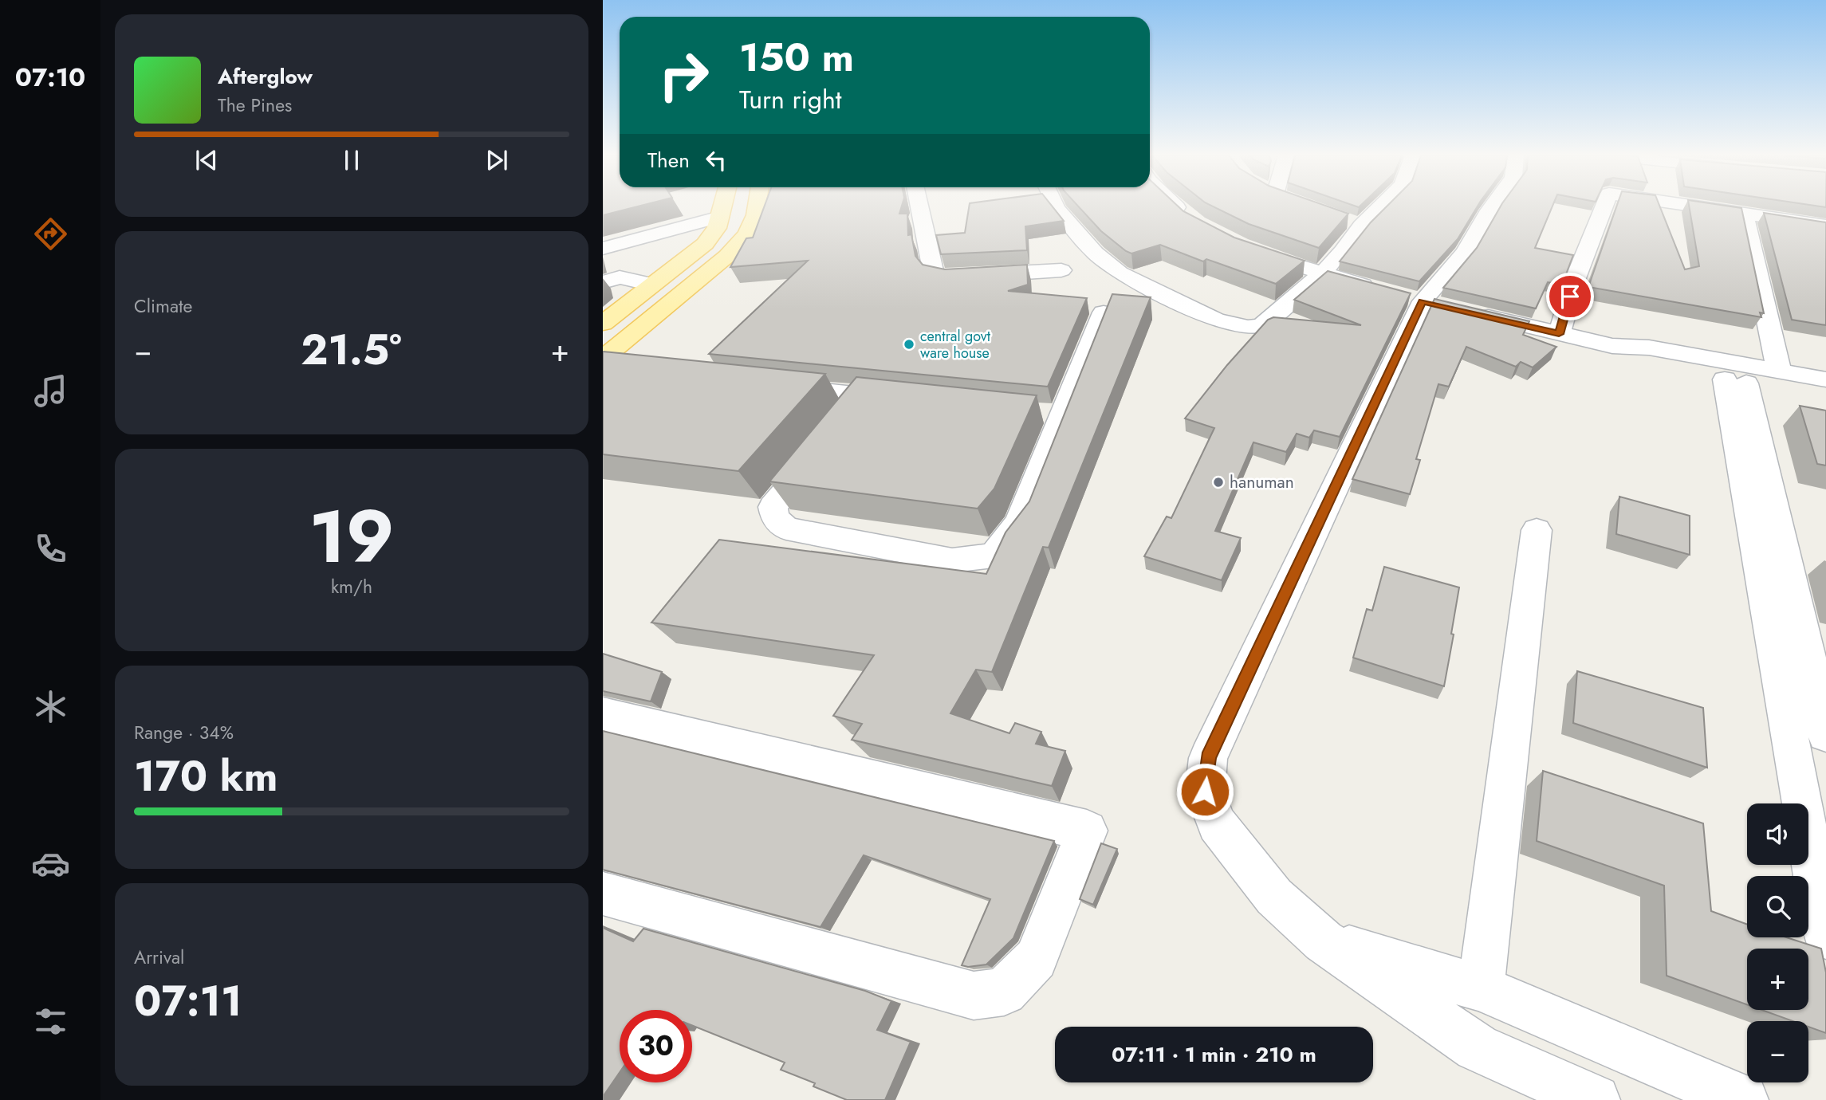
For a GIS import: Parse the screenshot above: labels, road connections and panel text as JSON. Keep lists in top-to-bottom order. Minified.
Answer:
{"places":["central govt ware house","hanuman"],"page":{"tabs":"07:10","turn":["150 m","Turn right"],"song":["Afterglow","The Pines"],"then":"Then","tile":["Climate",["19","km/h"],["Range · 34%","170 km"],["Arrival","07:11"]],"heat":["−","21.5°","+"],"map_buttons":["+","−"],"limit":"30","trip":"07:11 · 1 min · 210 m"}}
